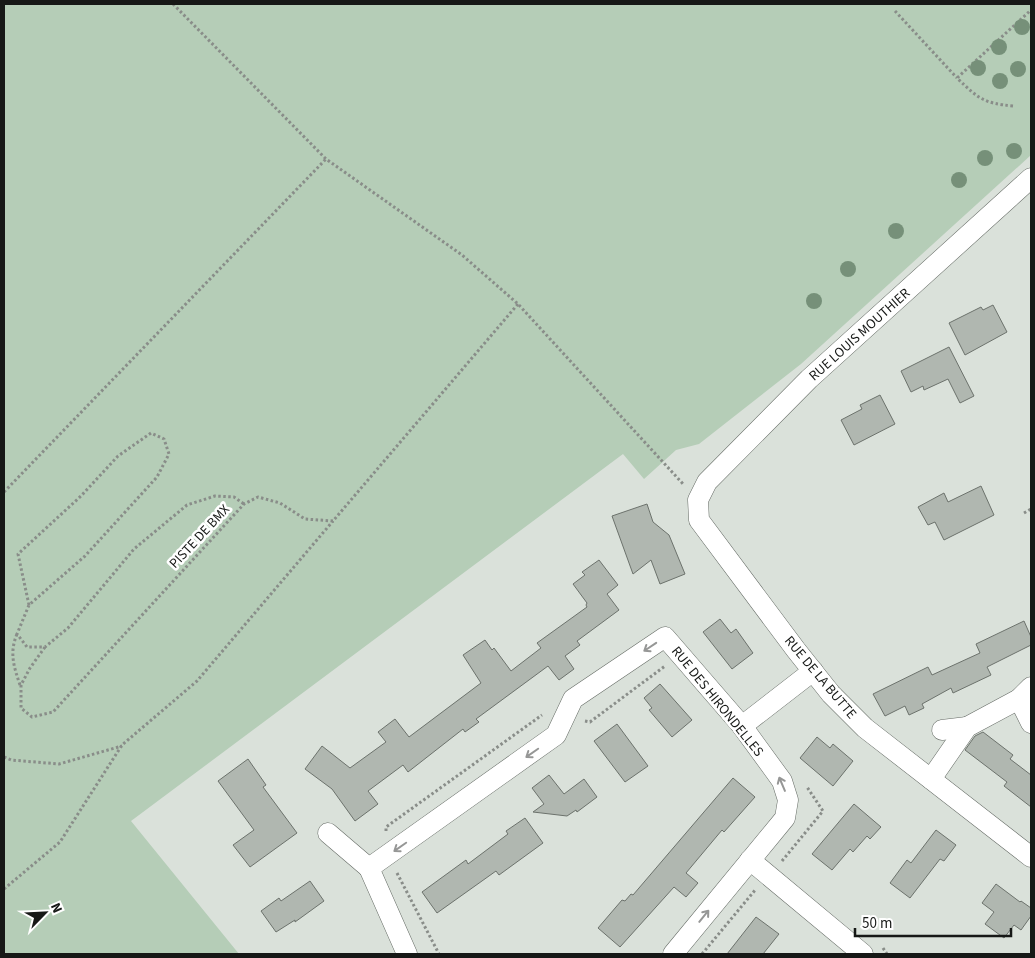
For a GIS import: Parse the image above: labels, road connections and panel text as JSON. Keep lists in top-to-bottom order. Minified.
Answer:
{"streets":{"street":["RUE LOUIS MOUTHIER","RUE DE LA BUTTE","RUE DES HIRONDELLES"],"path":["PISTE DE BMX"]},"crossings":[["RUE LOUIS MOUTHIER","RUE DE LA BUTTE"]],"scale_bar":"50 m","north":"top right"}
